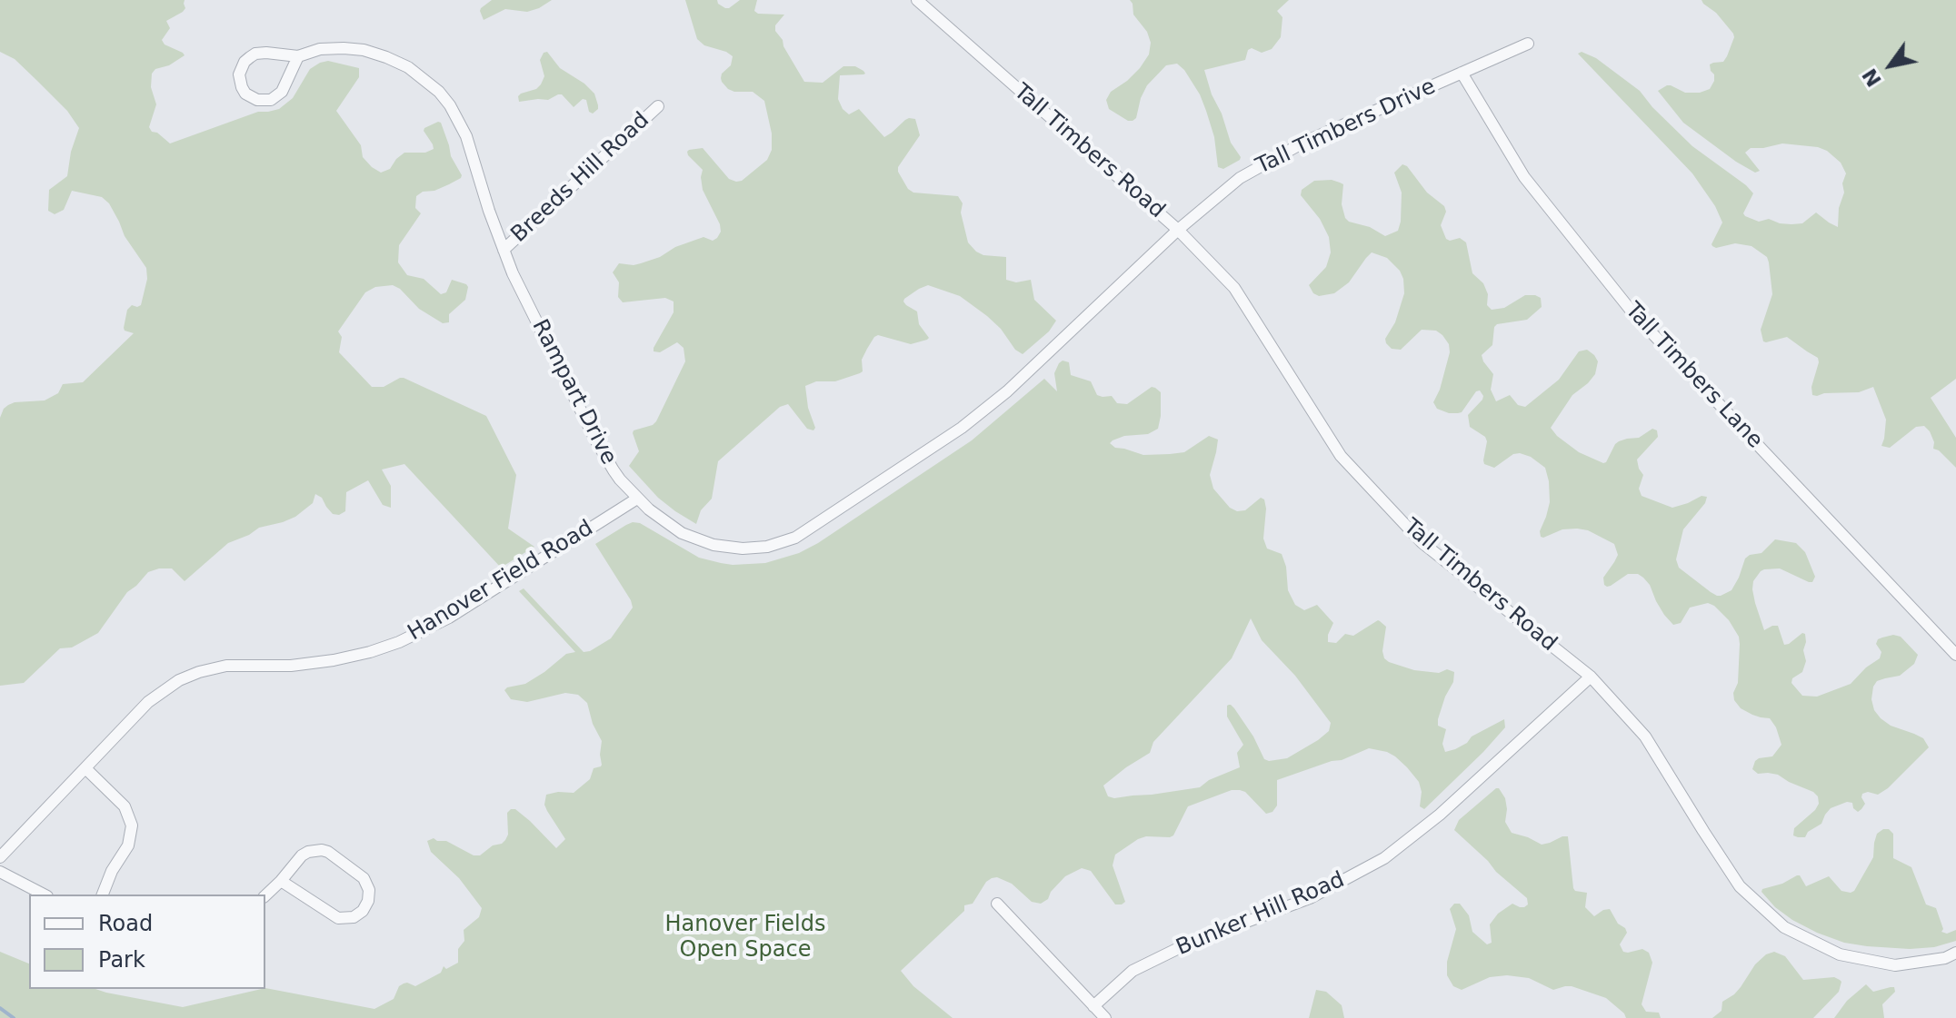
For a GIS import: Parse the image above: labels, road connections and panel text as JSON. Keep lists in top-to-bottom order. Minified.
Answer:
{"streets":{"street":["Tall Timbers Drive","Tall Timbers Road","Breeds Hill Road","Tall Timbers Lane","Rampart Drive","Hanover Field Road","Bunker Hill Road"]},"crossings":[["Tall Timbers Drive","Tall Timbers Road"],["Tall Timbers Drive","Tall Timbers Lane"],["Tall Timbers Drive","Rampart Drive"],["Tall Timbers Road","Rampart Drive"],["Tall Timbers Road","Bunker Hill Road"],["Breeds Hill Road","Rampart Drive"],["Rampart Drive","Hanover Field Road"]],"parks":["Hanover Fields Open Space"],"legend":["Road","Park"],"north":"bottom left"}
